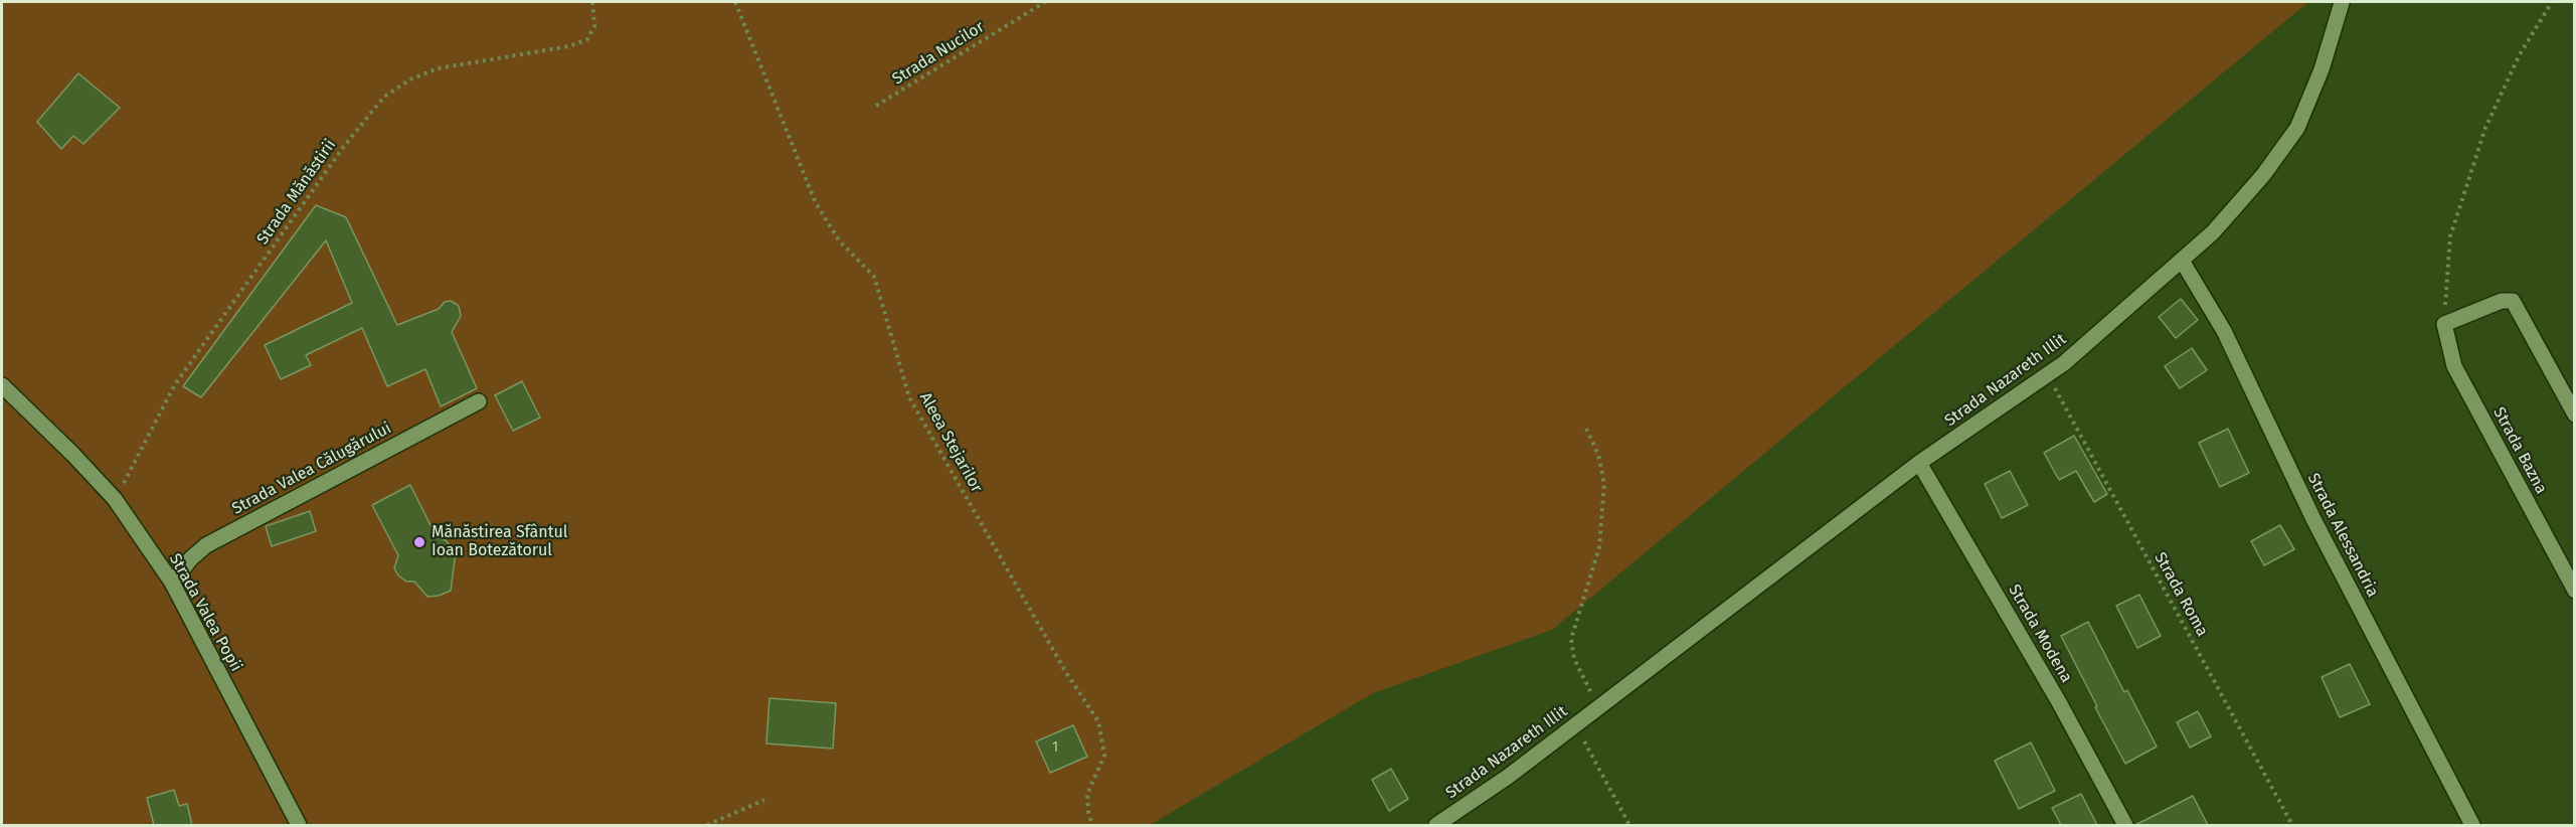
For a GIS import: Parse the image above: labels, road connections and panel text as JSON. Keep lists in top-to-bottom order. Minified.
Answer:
{"streets":{"street":["Strada Nazareth Illit","Strada Bazna","Strada Valea Călugărului","Strada Alessandria","Strada Valea Popii","Strada Modena"],"path":["Strada Nucilor","Strada Mănăstirii","Aleea Stejarilor","Strada Roma"]},"crossings":[["Strada Mănăstirii","Strada Valea Popii"],["Strada Nazareth Illit","Strada Alessandria"],["Strada Nazareth Illit","Strada Roma"],["Strada Nazareth Illit","Strada Modena"],["Strada Valea Călugărului","Strada Valea Popii"]],"places":["Mănăstirea Sfântul Ioan Botezătorul"],"house_numbers":["1"]}
